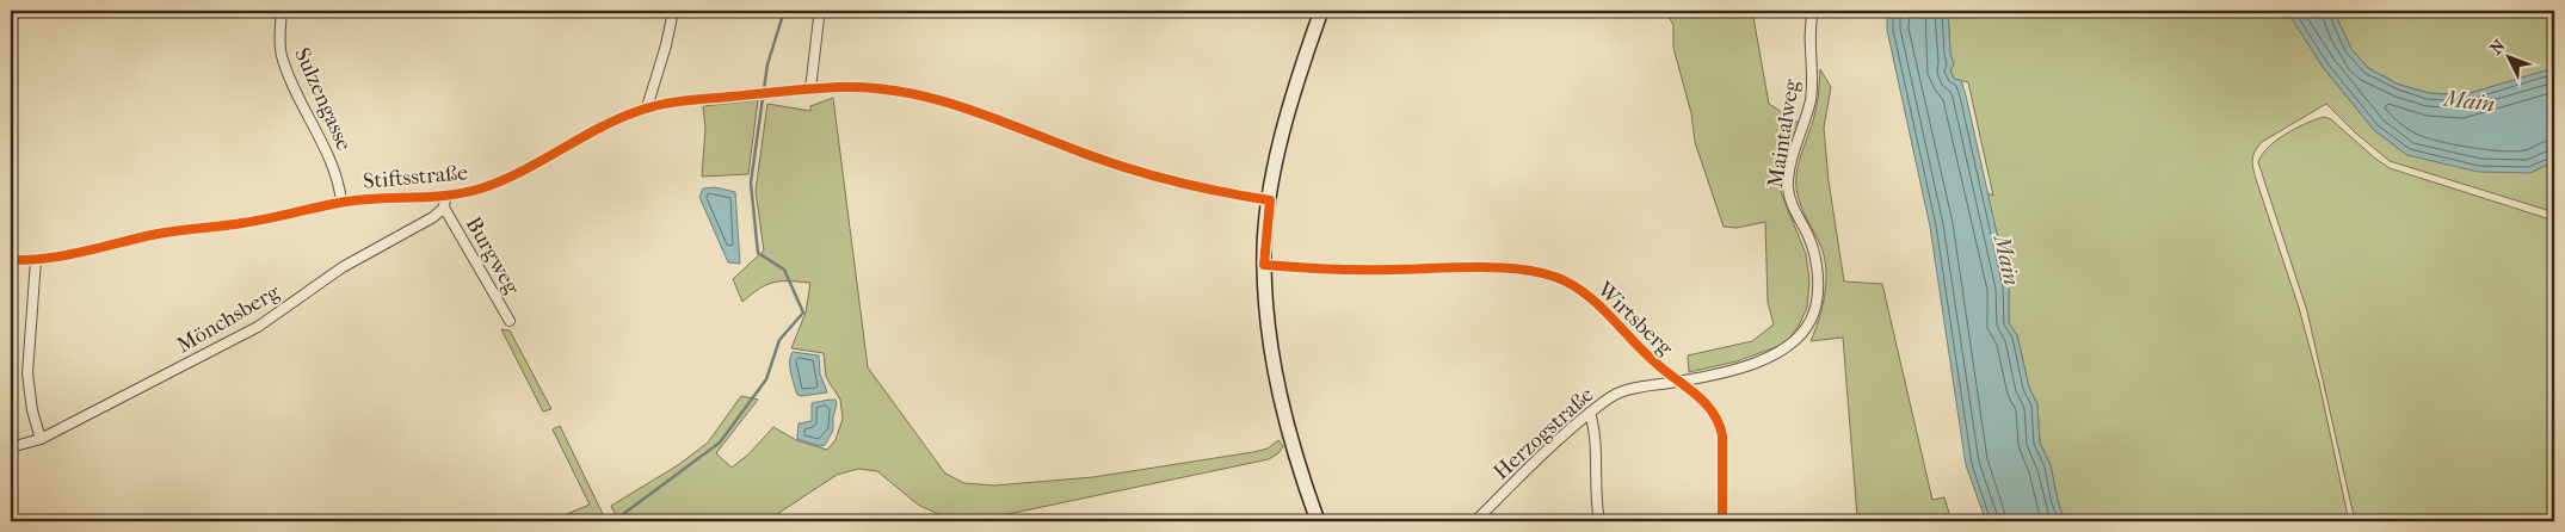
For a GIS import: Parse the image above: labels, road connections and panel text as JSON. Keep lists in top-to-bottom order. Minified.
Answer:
{"streets":{"street":["Sulzengasse","Maintalweg","Stiftsstraße","Burgweg","Mönchsberg","Wirtsberg","Herzogstraße"]},"crossings":[["Sulzengasse","Stiftsstraße"],["Maintalweg","Wirtsberg"],["Maintalweg","Herzogstraße"],["Burgweg","Mönchsberg"],["Wirtsberg","Herzogstraße"]],"water":["Main"],"north":"top left"}
